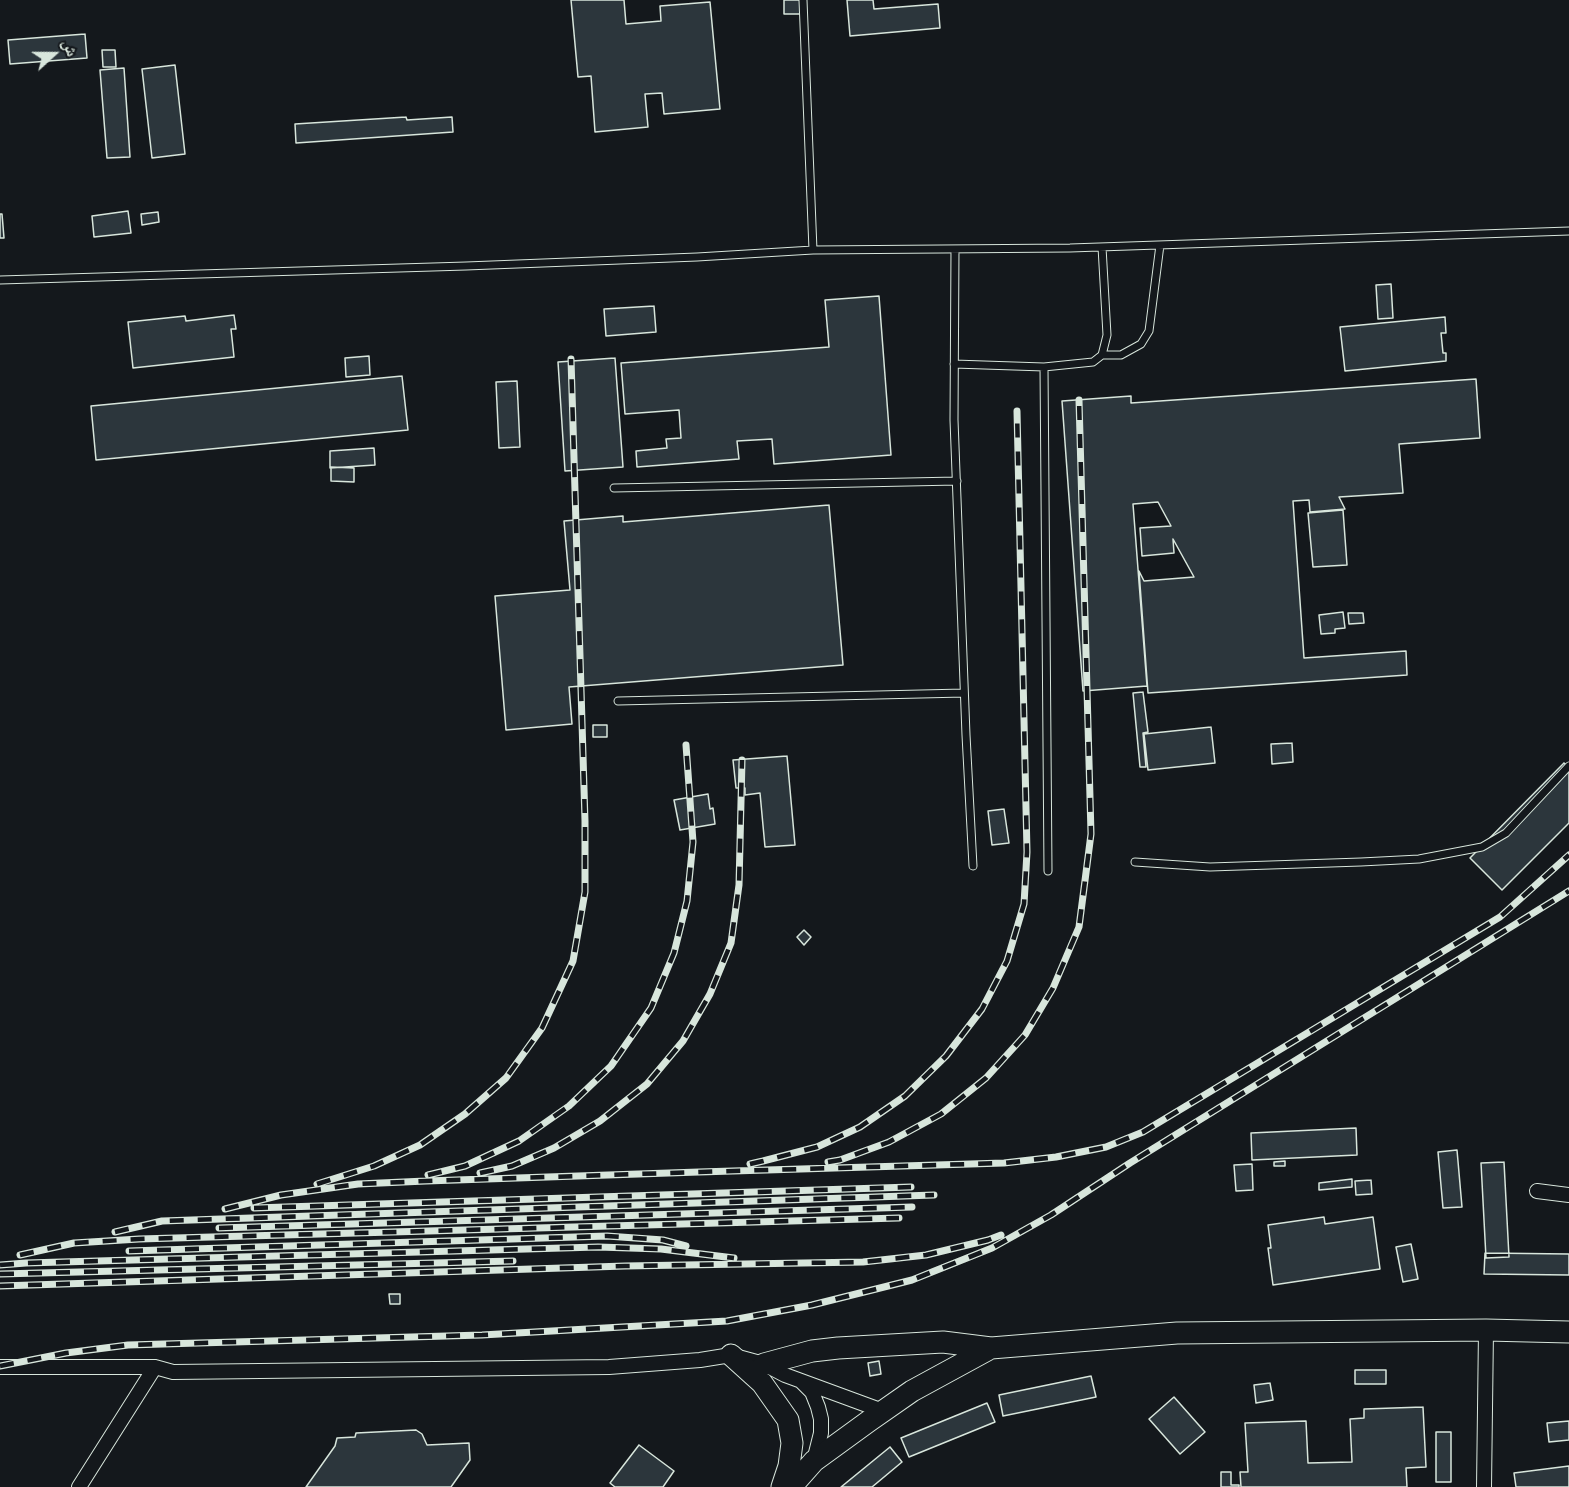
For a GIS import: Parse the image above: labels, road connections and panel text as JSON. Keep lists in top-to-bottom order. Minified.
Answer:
{"north":"right"}
